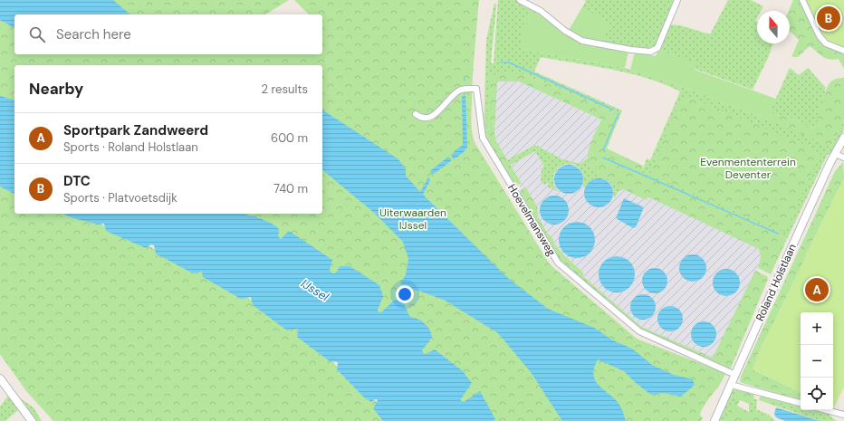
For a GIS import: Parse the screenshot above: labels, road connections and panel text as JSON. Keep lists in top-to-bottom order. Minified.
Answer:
{"streets":{"street":["Hoevelmansweg","Roland Holstlaan"]},"crossings":[["Hoevelmansweg","Roland Holstlaan"]],"water":["IJssel"],"parks":["Evenmententerrein Deventer","Uiterwaarden IJssel"],"north":"top","page":{"pins":["B","A"],"search":"Search here","heading":["Nearby","2 results"],"list":[{"mark":"A","name":"Sportpark Zandweerd","note":"Sports · Roland Holstlaan","value":"600 m"},{"mark":"B","name":"DTC","note":"Sports · Platvoetsdijk","value":"740 m"}],"map_buttons":["+","−"]}}
